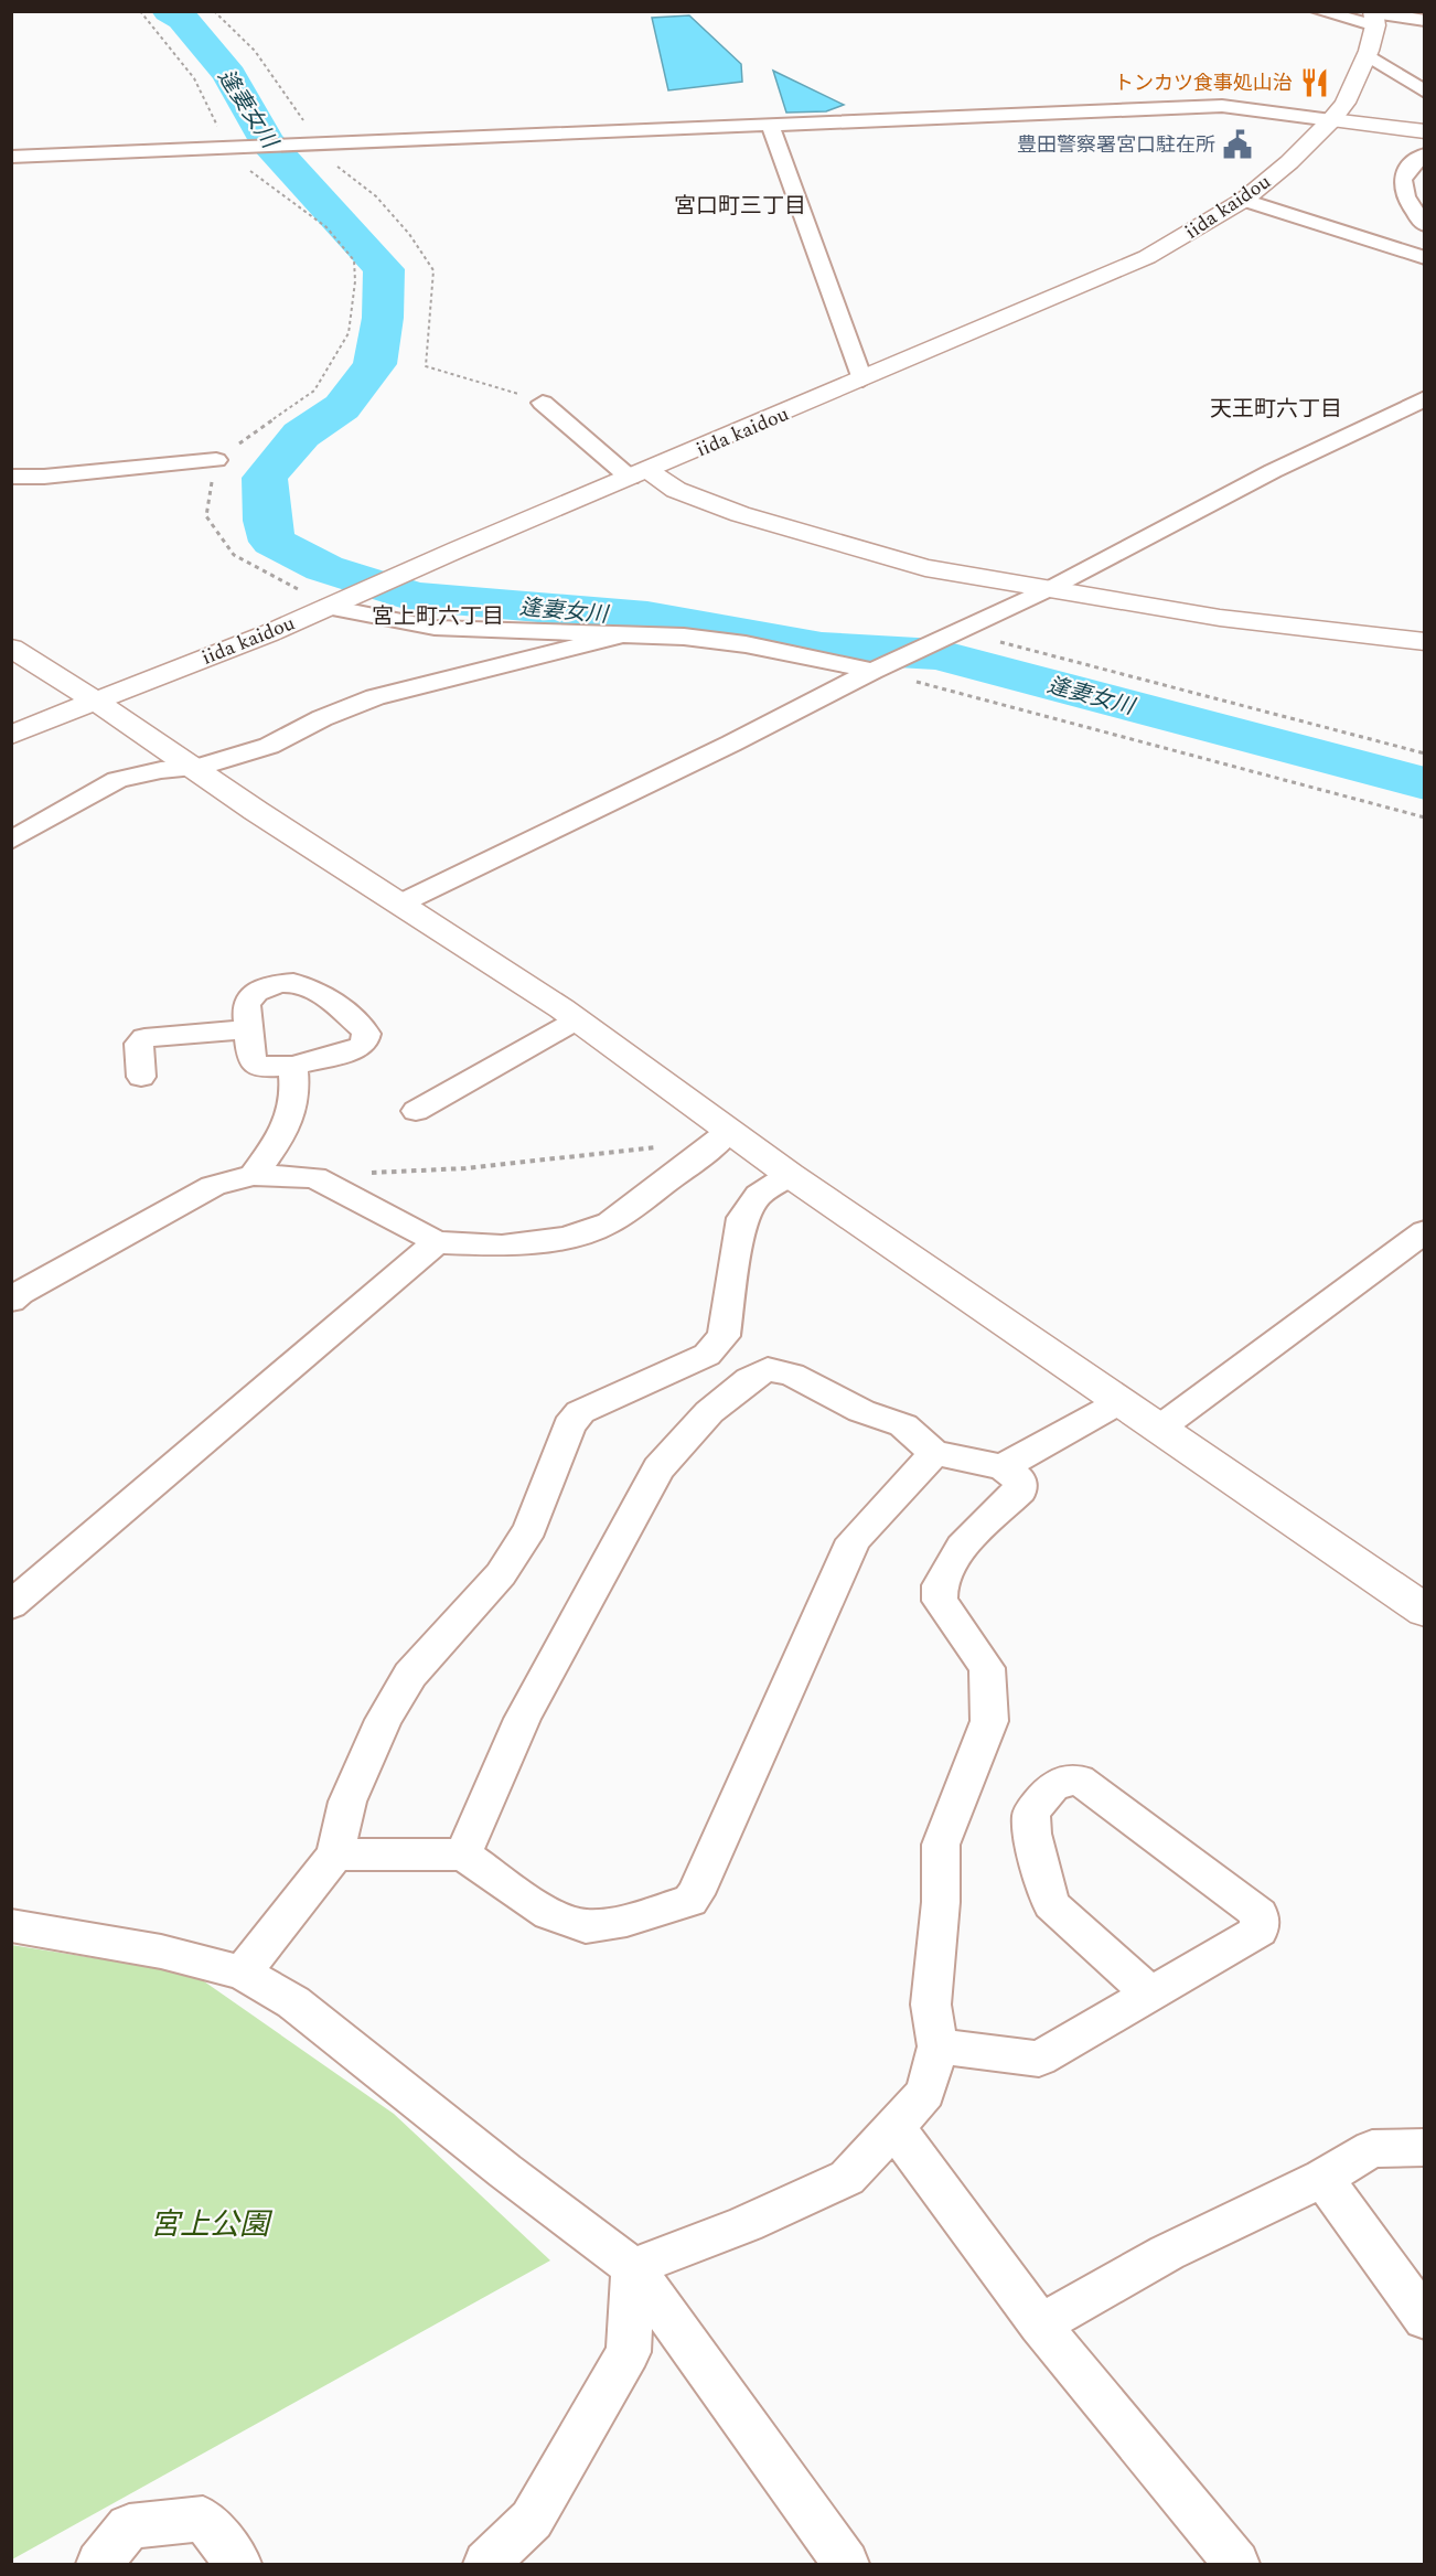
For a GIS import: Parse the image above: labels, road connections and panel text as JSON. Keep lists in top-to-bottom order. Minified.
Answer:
{"streets":{"main road":["iida kaidou"]},"districts":["宮口町三丁目","天王町六丁目","宮上町六丁目"],"water":["逢妻女川"],"parks":["宮上公園"],"places":{"restaurant":["トンカツ食事処山治"],"public building":["豊田警察署宮口駐在所"]}}
